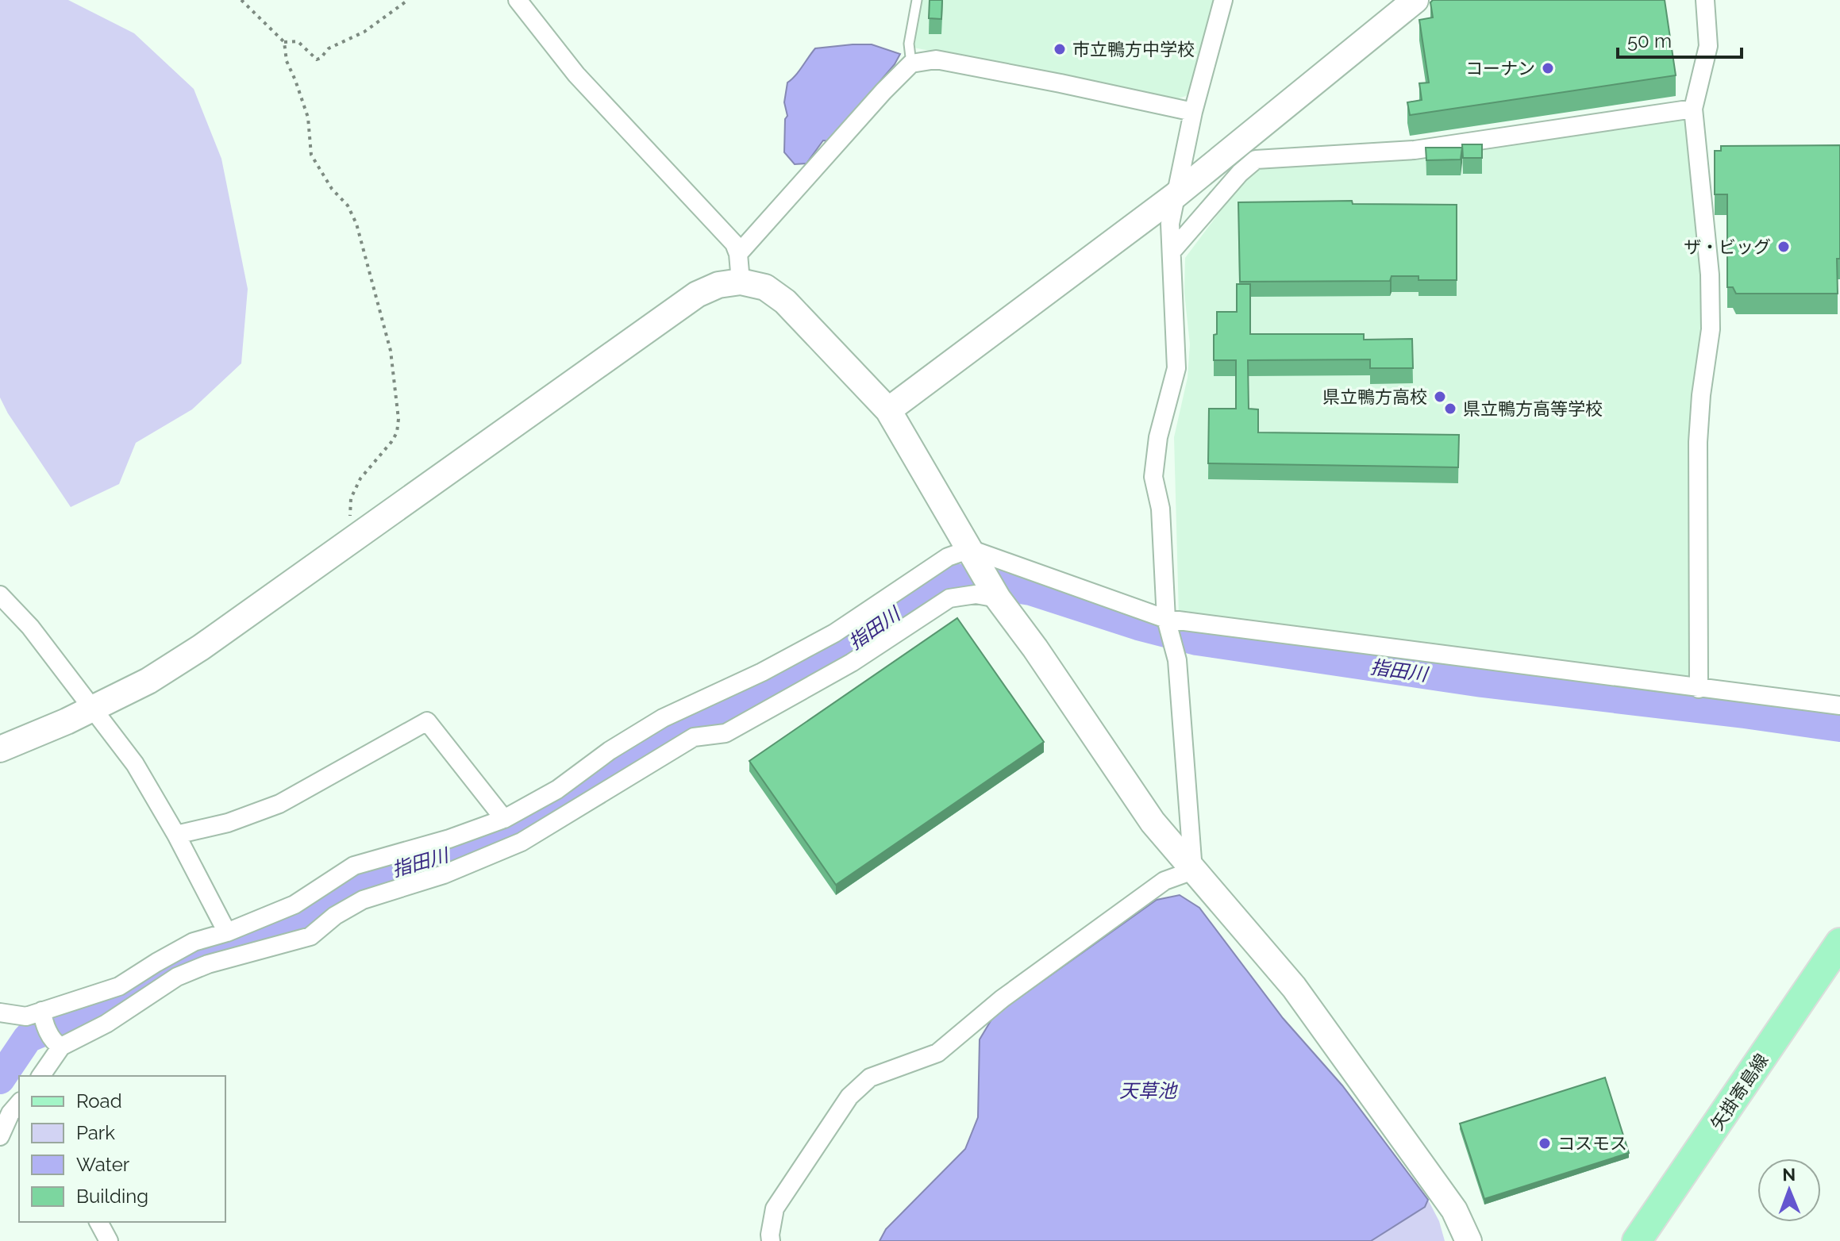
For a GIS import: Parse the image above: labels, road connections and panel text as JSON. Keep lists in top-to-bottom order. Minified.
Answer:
{"streets":{"main road":["矢掛寄島線"]},"water":["指田川","天草池"],"places":["市立鴨方中学校","コーナン","ザ・ビッグ","県立鴨方高校","県立鴨方高等学校","コスモス"],"legend":["Road","Park","Water","Building"],"scale_bar":"50 m","north":"top"}
